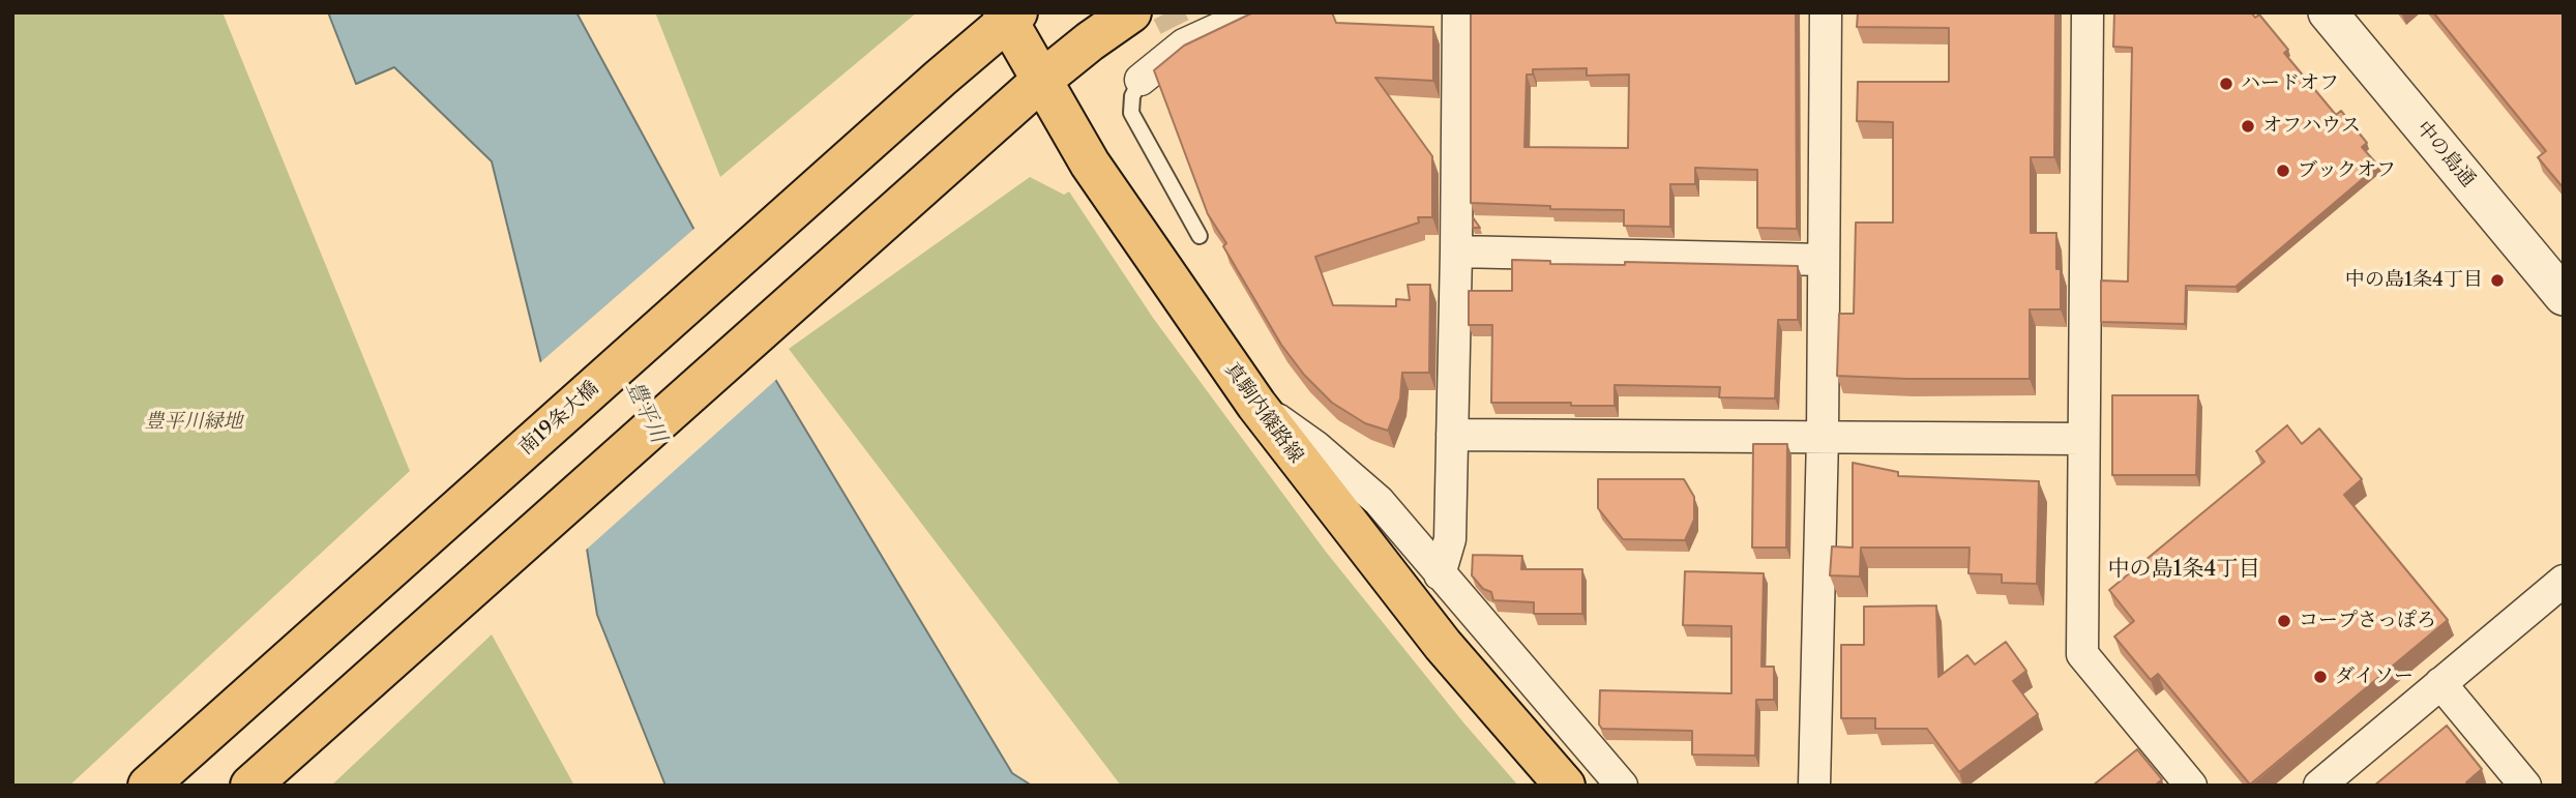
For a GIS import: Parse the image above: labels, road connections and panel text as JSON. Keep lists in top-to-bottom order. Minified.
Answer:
{"streets":{"main road":["真駒内篠路線","南19条大橋"],"street":["中の島通"]},"crossings":[["真駒内篠路線","南19条大橋"]],"districts":["中の島1条4丁目"],"water":["豊平川"],"parks":["豊平川緑地"],"places":["ハードオフ","オフハウス","ブックオフ","中の島1条4丁目","コープさっぽろ","ダイソー"]}
